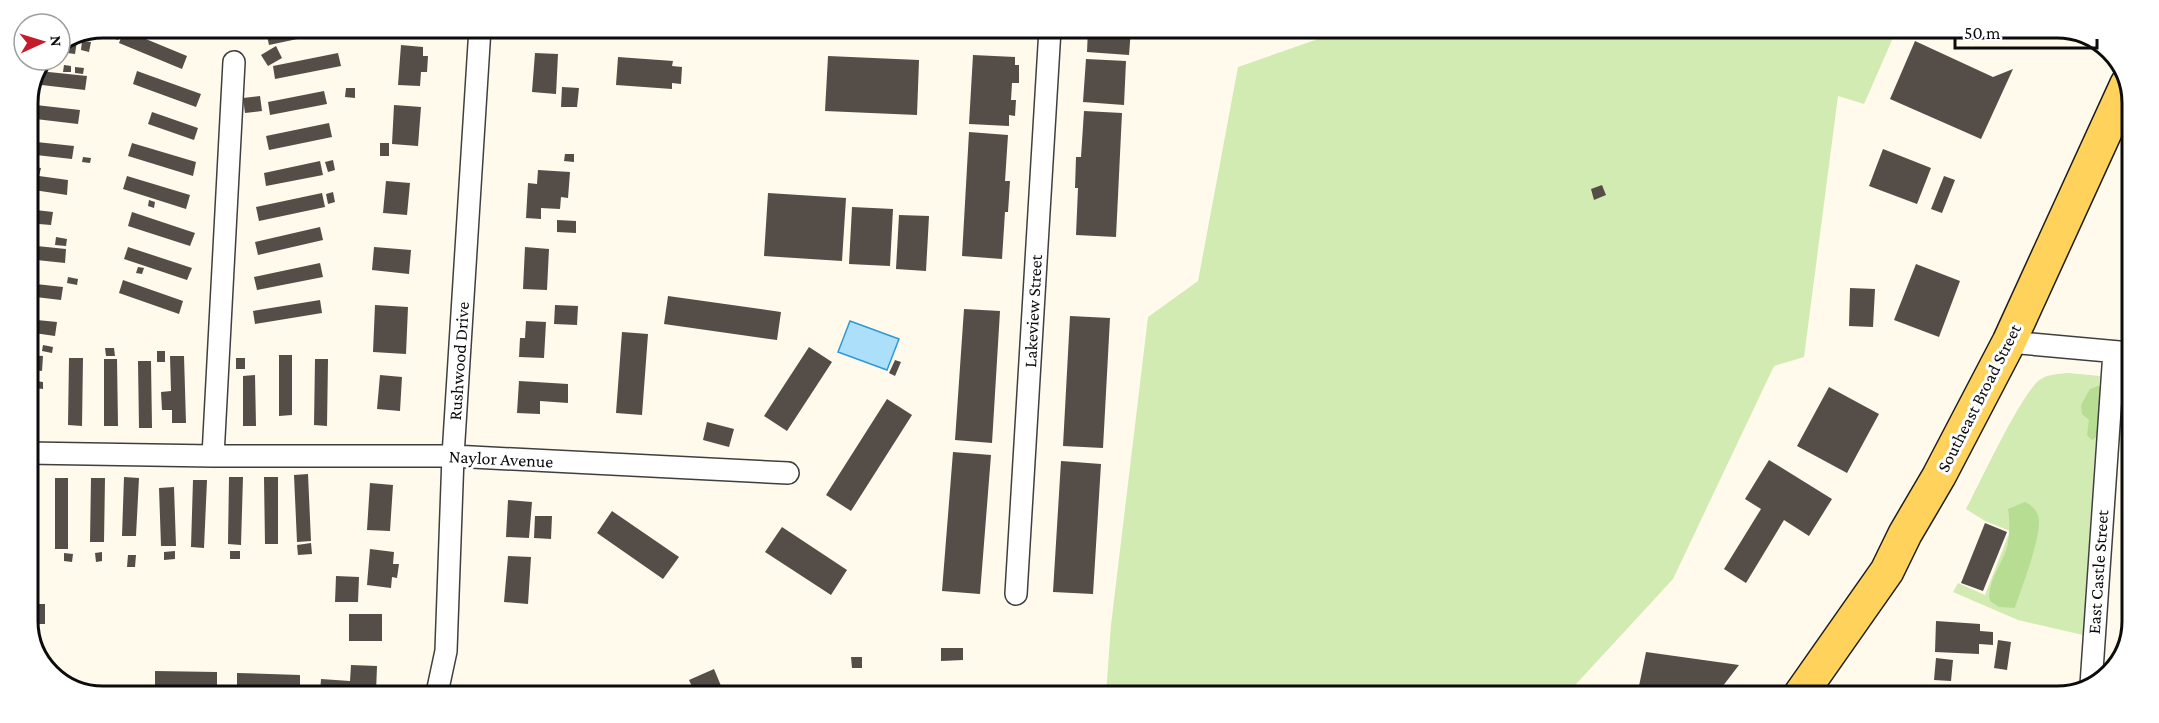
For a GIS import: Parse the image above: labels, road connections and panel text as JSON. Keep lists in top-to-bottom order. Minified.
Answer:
{"streets":{"main road":["Southeast Broad Street"],"street":["Lakeview Street","Rushwood Drive","Naylor Avenue","East Castle Street"]},"crossings":[["Rushwood Drive","Naylor Avenue"]],"scale_bar":"50 m","north":"right"}
